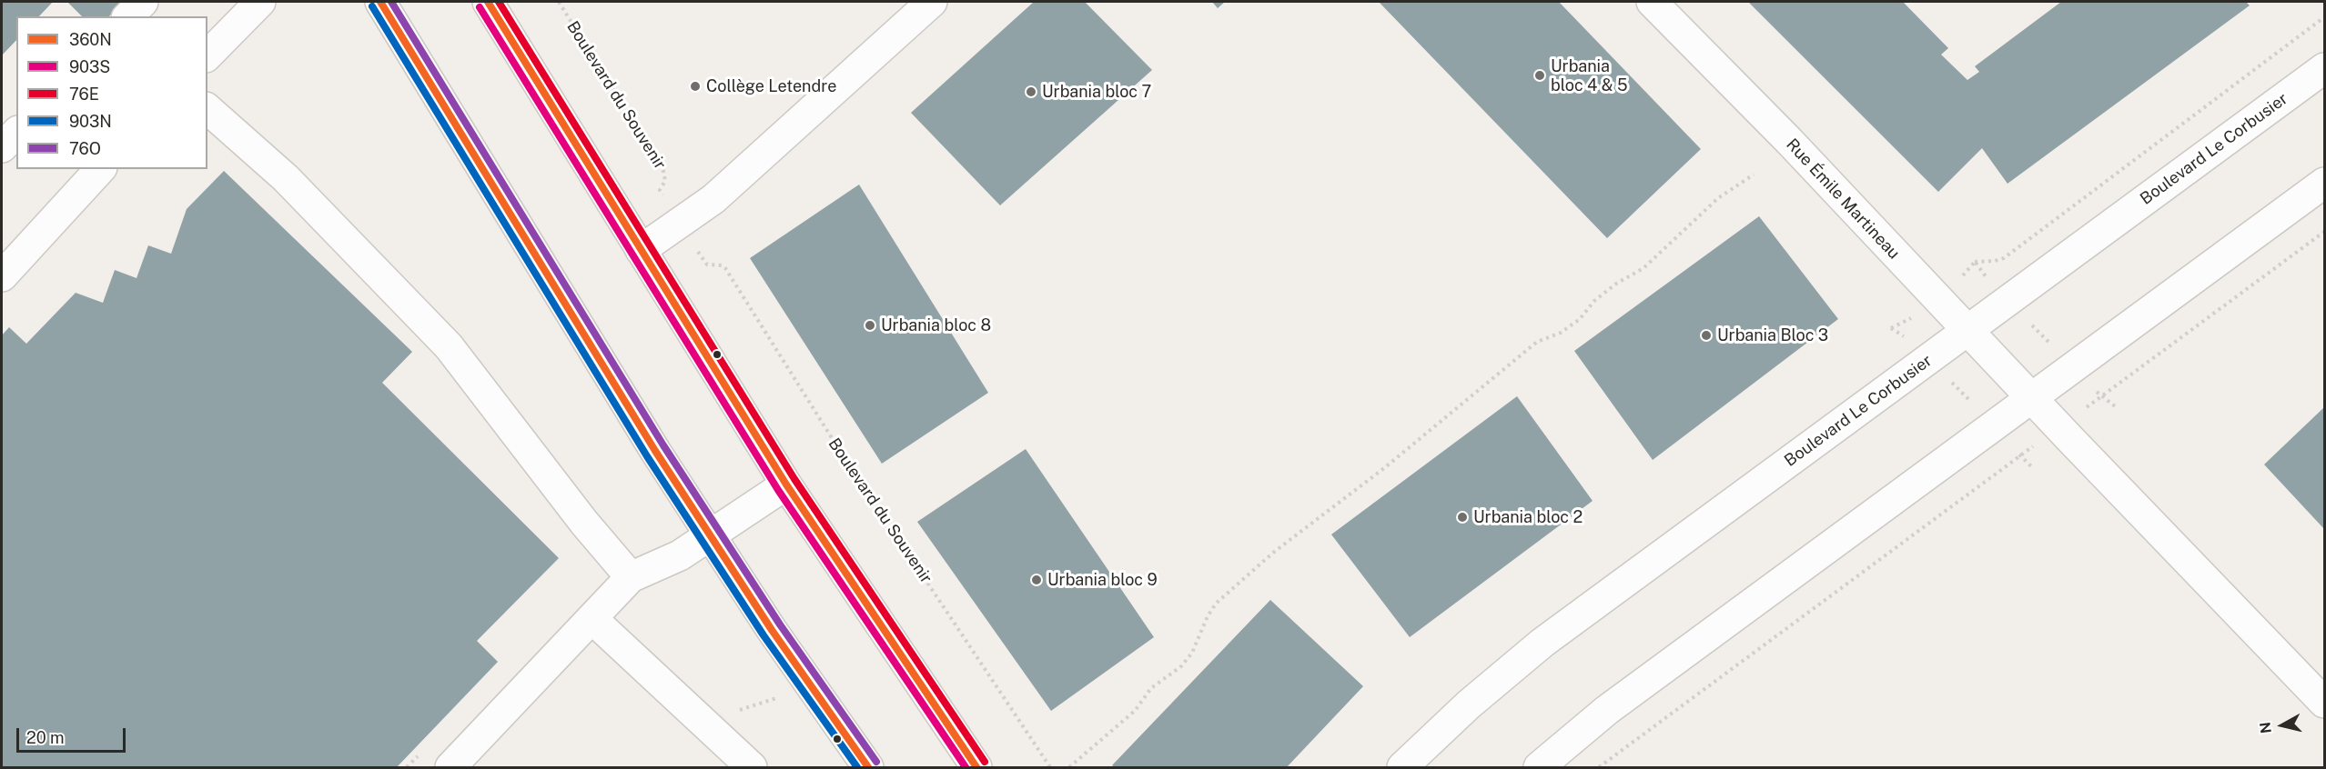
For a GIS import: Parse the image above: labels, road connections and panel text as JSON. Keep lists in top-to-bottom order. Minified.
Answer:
{"streets":{"street":["Boulevard Le Corbusier","Rue Émile Martineau"],"path":["Boulevard du Souvenir"]},"crossings":[["Boulevard Le Corbusier","Rue Émile Martineau"]],"places":["Urbania bloc 4 & 5","Collège Letendre","Urbania bloc 7","Urbania bloc 8","Urbania Bloc 3","Urbania bloc 2","Urbania bloc 9"],"lines":["transit line 360N","transit line 76E","transit line 76O","transit line 903N","transit line 903S"],"legend":["360N","903S","76E","903N","76O"],"scale_bar":"20 m","north":"left"}
